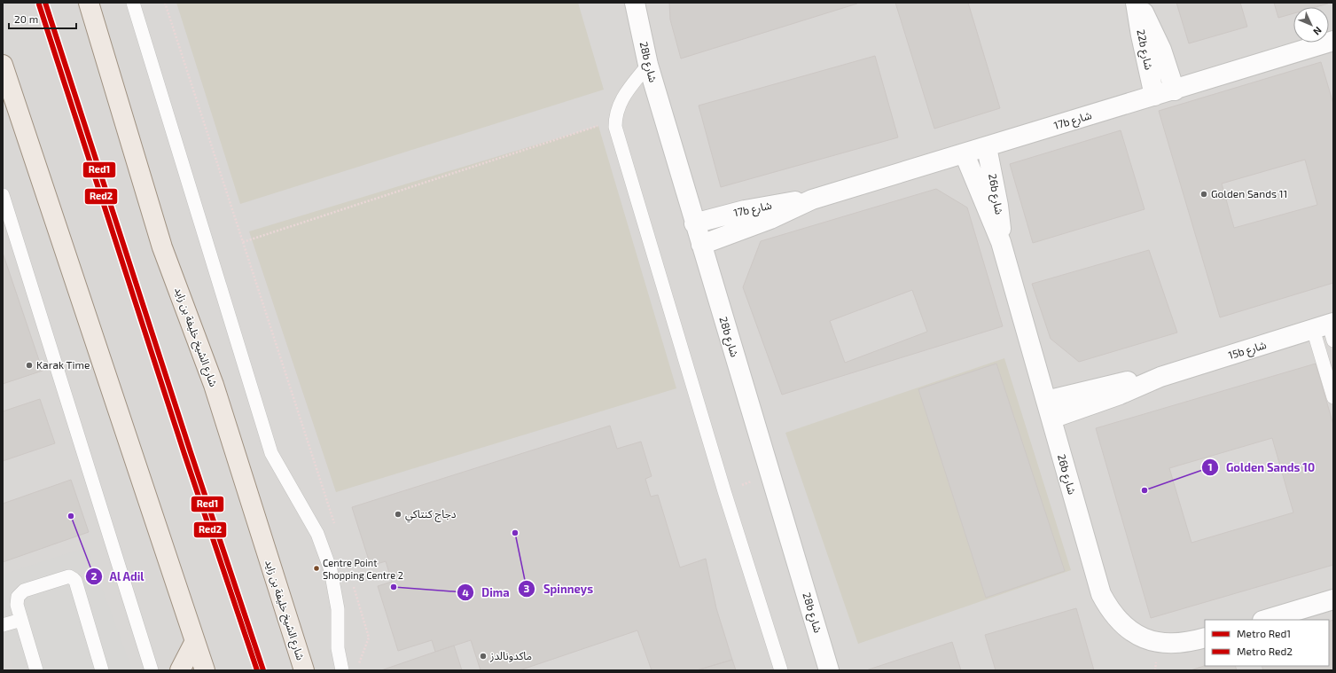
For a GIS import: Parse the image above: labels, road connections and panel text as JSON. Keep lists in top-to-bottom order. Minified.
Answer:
{"streets":{"main road":["شارع الشيخ خليفة بن زايد"],"street":["22b شارع","28b شارع","17b شارع","26b شارع","15b شارع"]},"crossings":[["22b شارع","17b شارع"],["28b شارع","17b شارع"],["17b شارع","26b شارع"],["26b شارع","15b شارع"]],"places":["Golden Sands 11","Karak Time","Golden Sands 10","دجاج كنتاكي","Al Adil","Spinneys","Centre Point Shopping Centre 2","Dima","ماكدونالدز"],"lines":["metro line Red1","metro line Red2"],"legend":["Metro Red1","Metro Red2"],"scale_bar":"20 m","north":"bottom right"}
